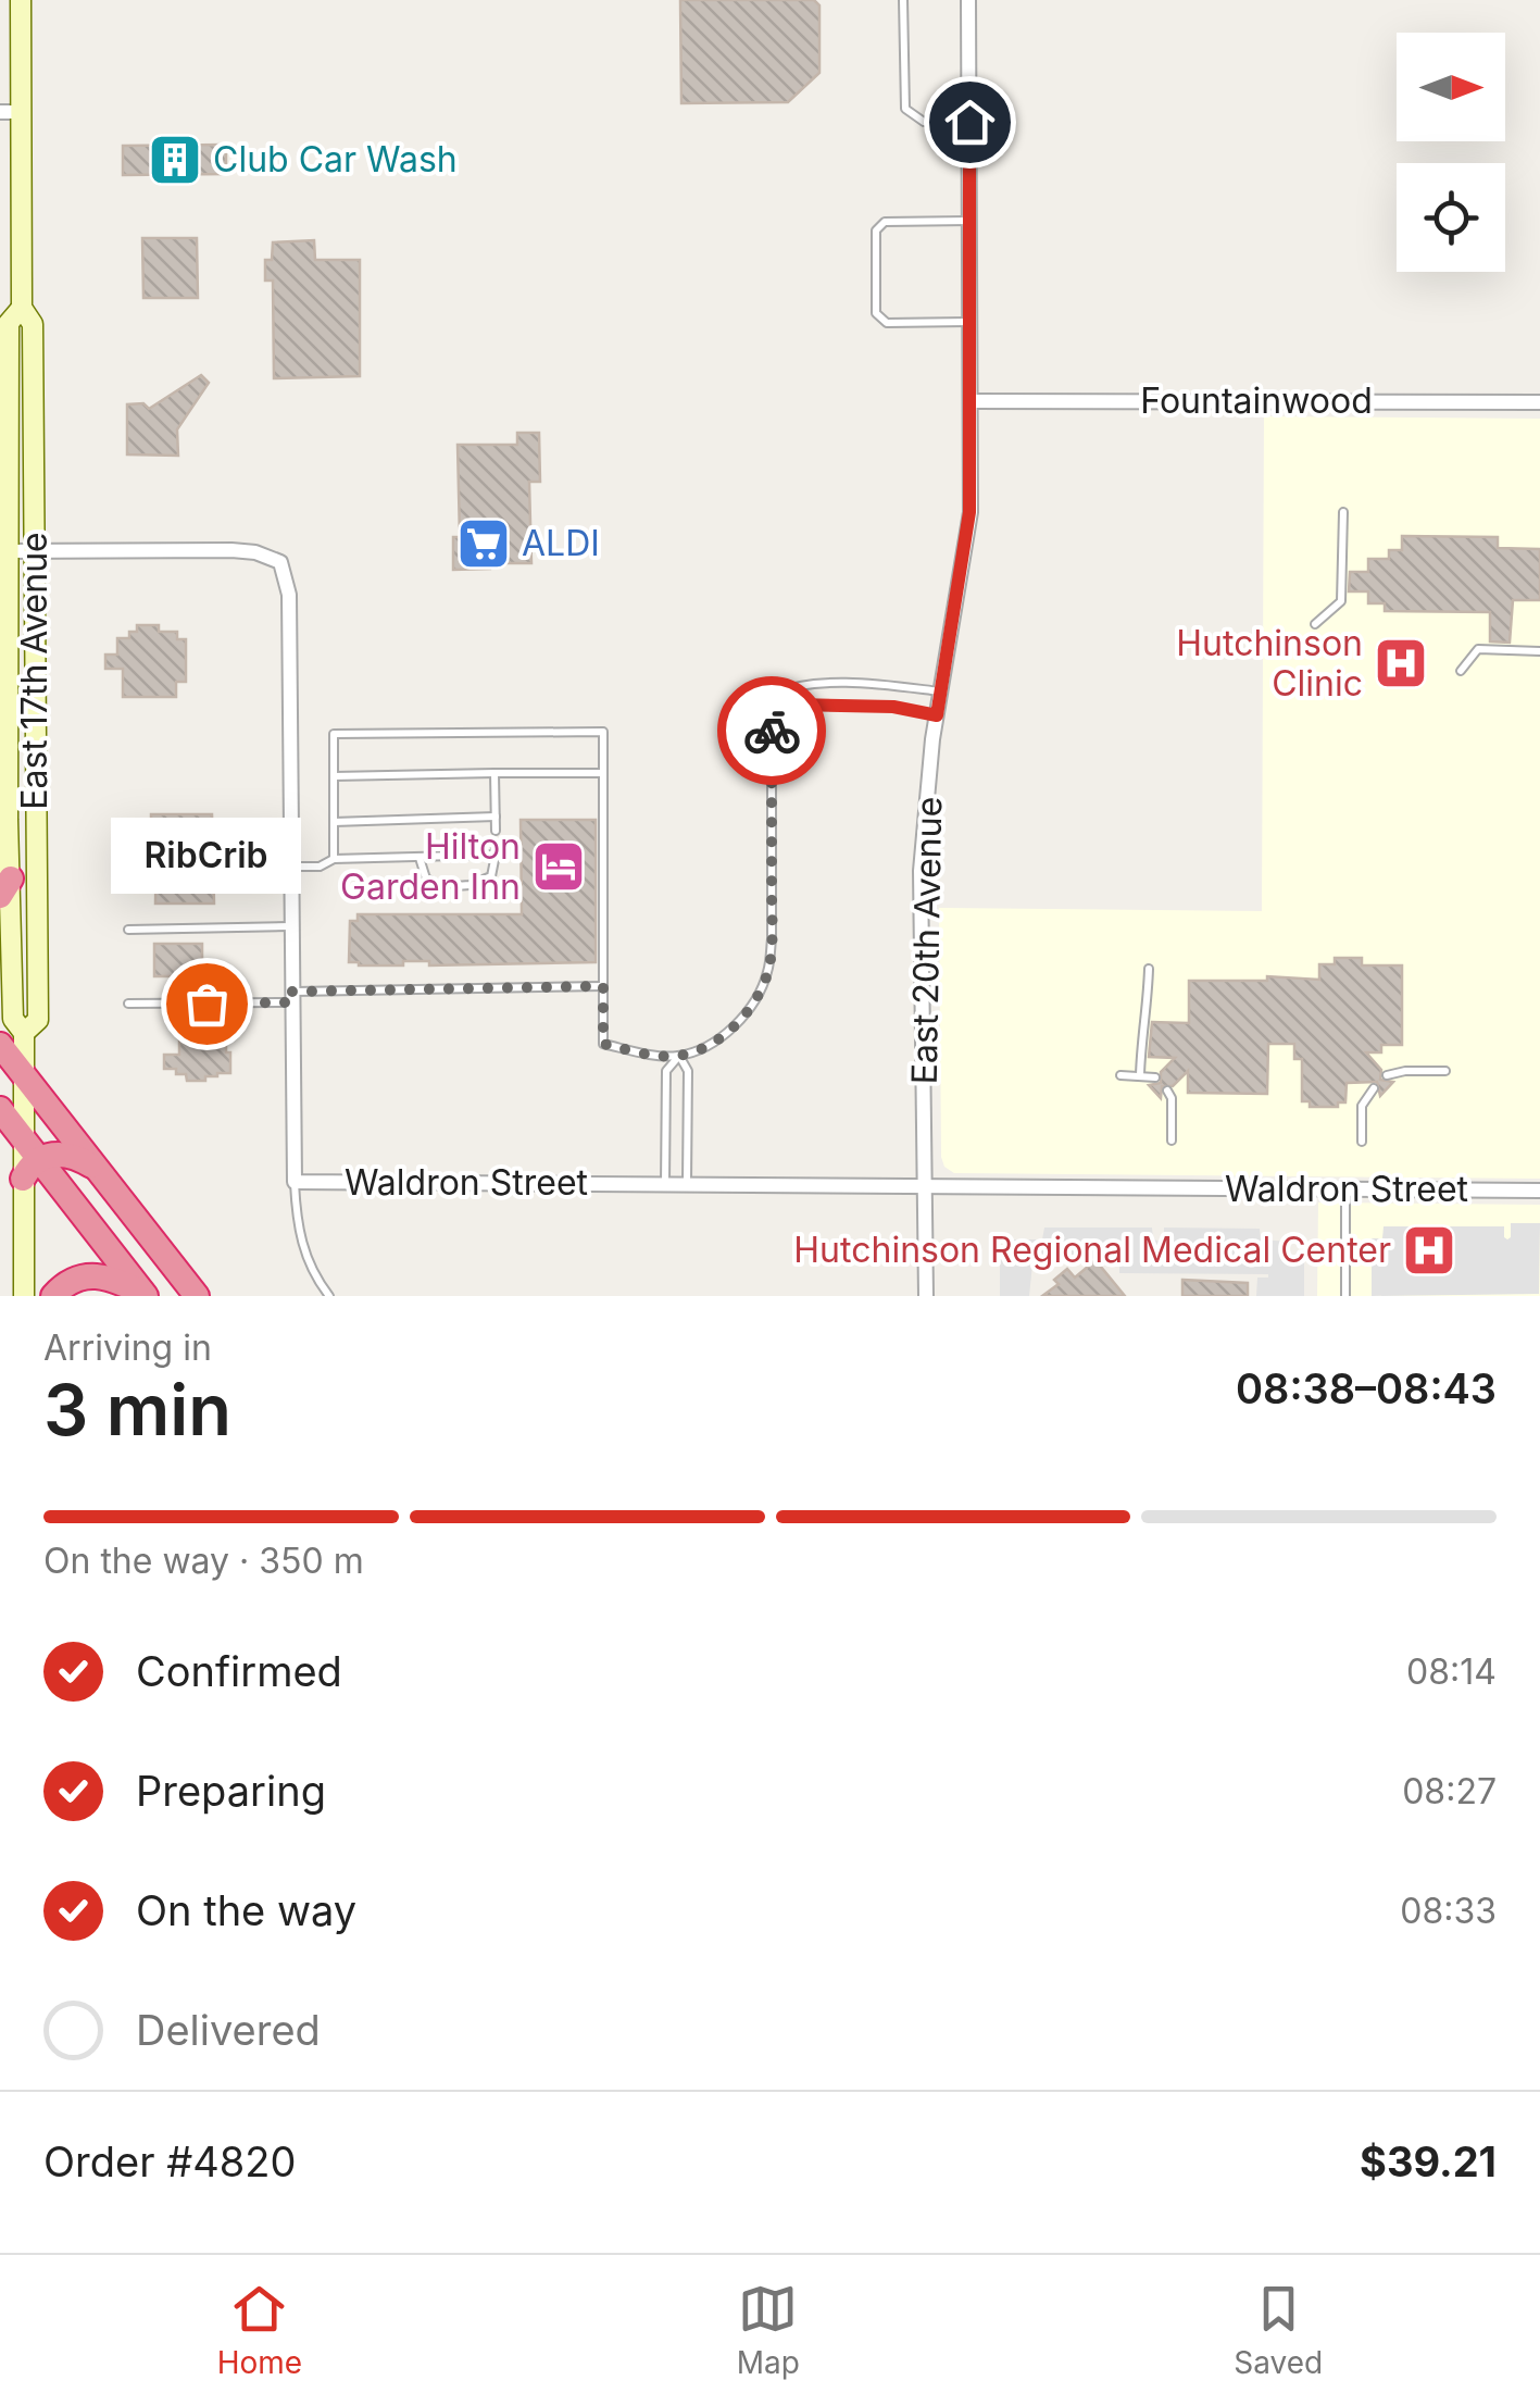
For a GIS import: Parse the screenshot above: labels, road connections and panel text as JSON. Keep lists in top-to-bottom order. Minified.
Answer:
{"streets":{"street":["Fountainwood","East 17th Avenue","East 20th Avenue","Waldron Street"]},"crossings":[["Fountainwood","East 20th Avenue"],["East 17th Avenue","Waldron Street"],["East 20th Avenue","Waldron Street"]],"places":{"building":["Club Car Wash"],"supermarket":["ALDI"],"hospital":["Hutchinson Clinic","Hutchinson Regional Medical Center"],"hotel":["Hilton Garden Inn"],"other":["RibCrib"]},"north":"right","page":{"bubble":"RibCrib","heading":["3 min","Arriving in","08:38–08:43"],"panel":["Order #4820","$39.21"],"bar":"On the way · 350 m","list":[["Confirmed","08:14"],["Preparing","08:27"],["On the way","08:33"],"Delivered"],"tabs":["Home","Map","Saved"]}}
